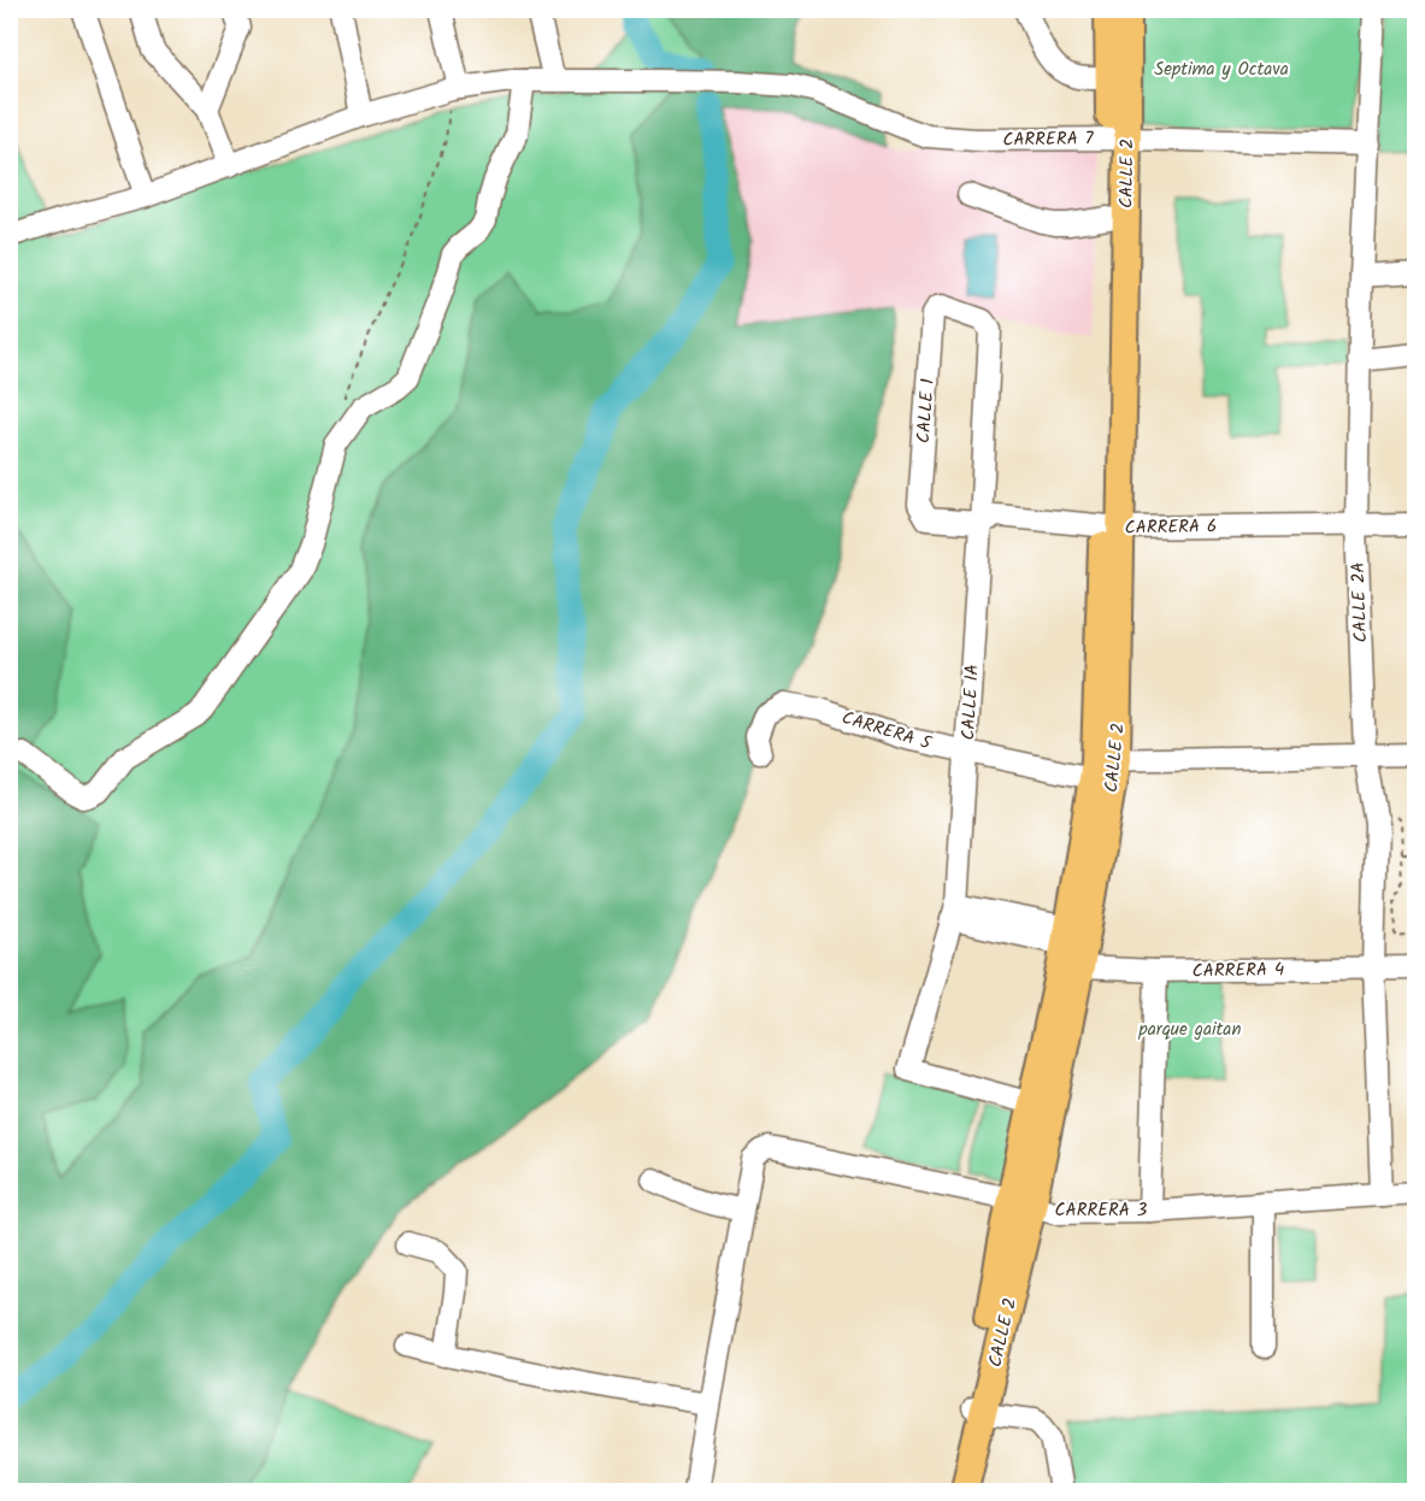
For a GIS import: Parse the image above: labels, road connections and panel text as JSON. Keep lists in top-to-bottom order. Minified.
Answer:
{"streets":{"main road":["CALLE 2"],"street":["CARRERA 7","CALLE 1","CARRERA 6","CALLE 2A","CALLE 1A","CARRERA 5","CARRERA 4","CARRERA 3"]},"crossings":[["CARRERA 7","CALLE 2"],["CARRERA 7","CALLE 2A"],["CALLE 2","CARRERA 6"],["CALLE 2","CALLE 1A"],["CALLE 2","CARRERA 5"],["CALLE 2","CARRERA 4"],["CALLE 2","CARRERA 3"],["CALLE 1","CARRERA 6"],["CALLE 1","CALLE 1A"],["CARRERA 6","CALLE 2A"],["CARRERA 6","CALLE 1A"],["CALLE 2A","CARRERA 5"],["CALLE 2A","CARRERA 4"],["CALLE 2A","CARRERA 3"],["CALLE 1A","CARRERA 5"],["CALLE 1A","CARRERA 4"]],"parks":["Septima y Octava","parque gaitan"]}
